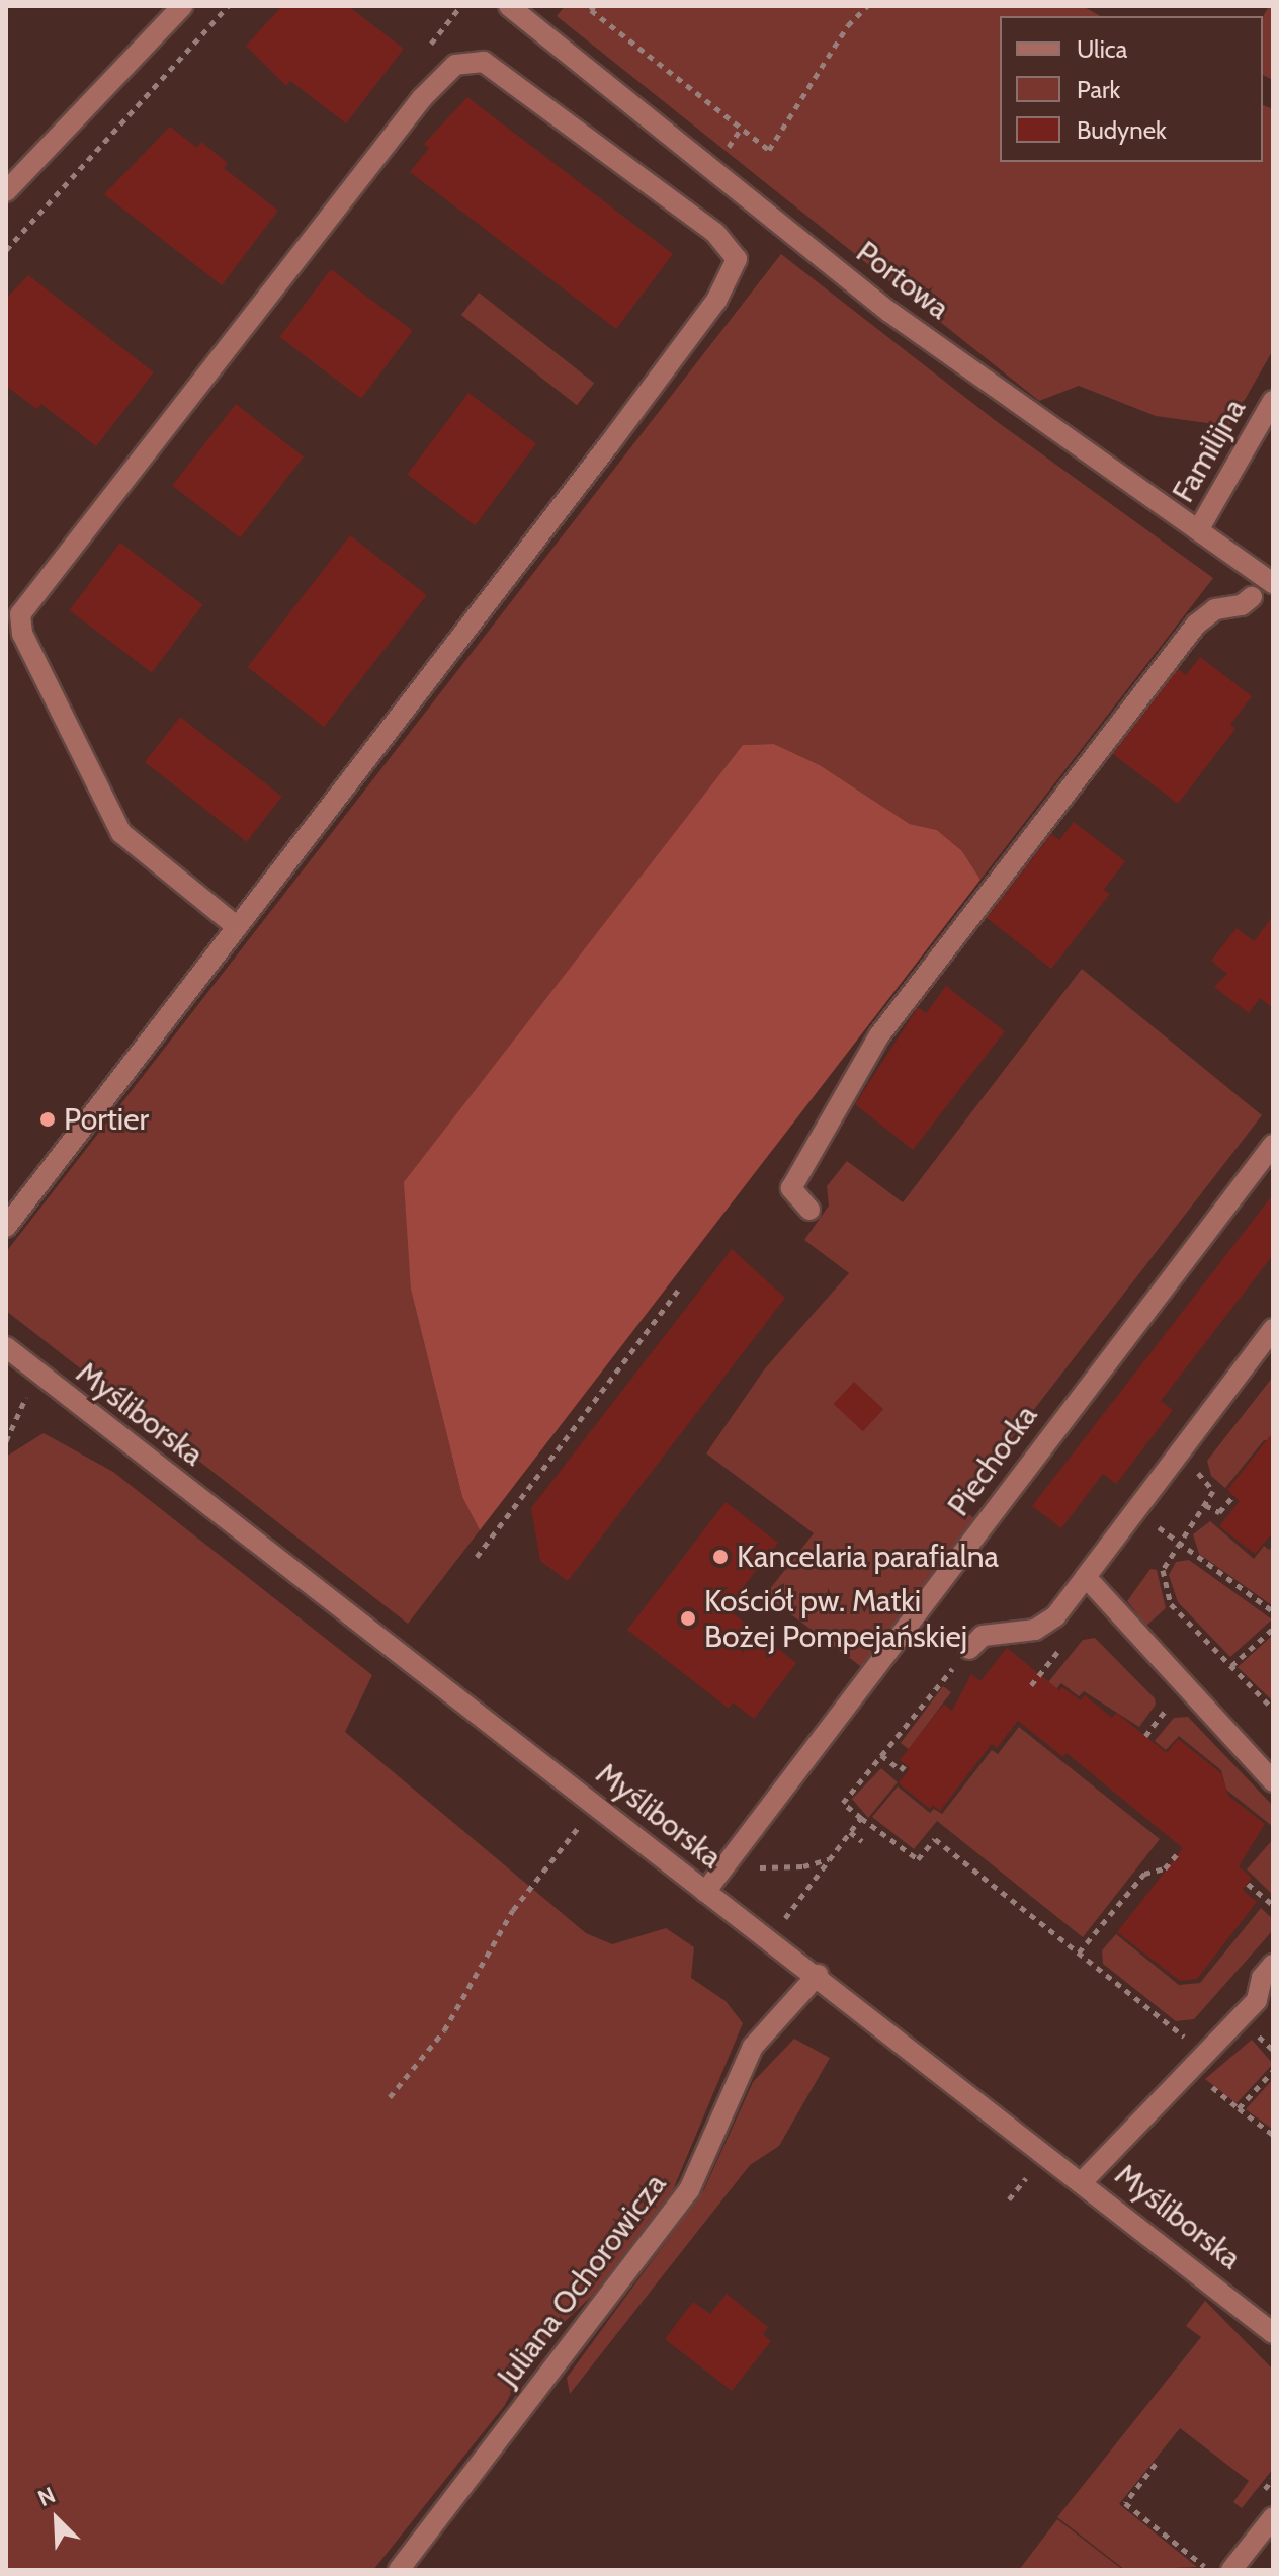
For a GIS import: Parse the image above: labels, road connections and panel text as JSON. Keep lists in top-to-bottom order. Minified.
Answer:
{"streets":{"street":["Portowa","Familijna","Myśliborska","Piechocka","Juliana Ochorowicza"]},"crossings":[["Portowa","Familijna"],["Myśliborska","Piechocka"],["Myśliborska","Juliana Ochorowicza"]],"places":["Portier","Kancelaria parafialna","Kościół pw. Matki Bożej Pompejańskiej"],"legend":["Ulica","Park","Budynek"],"north":"top left"}
